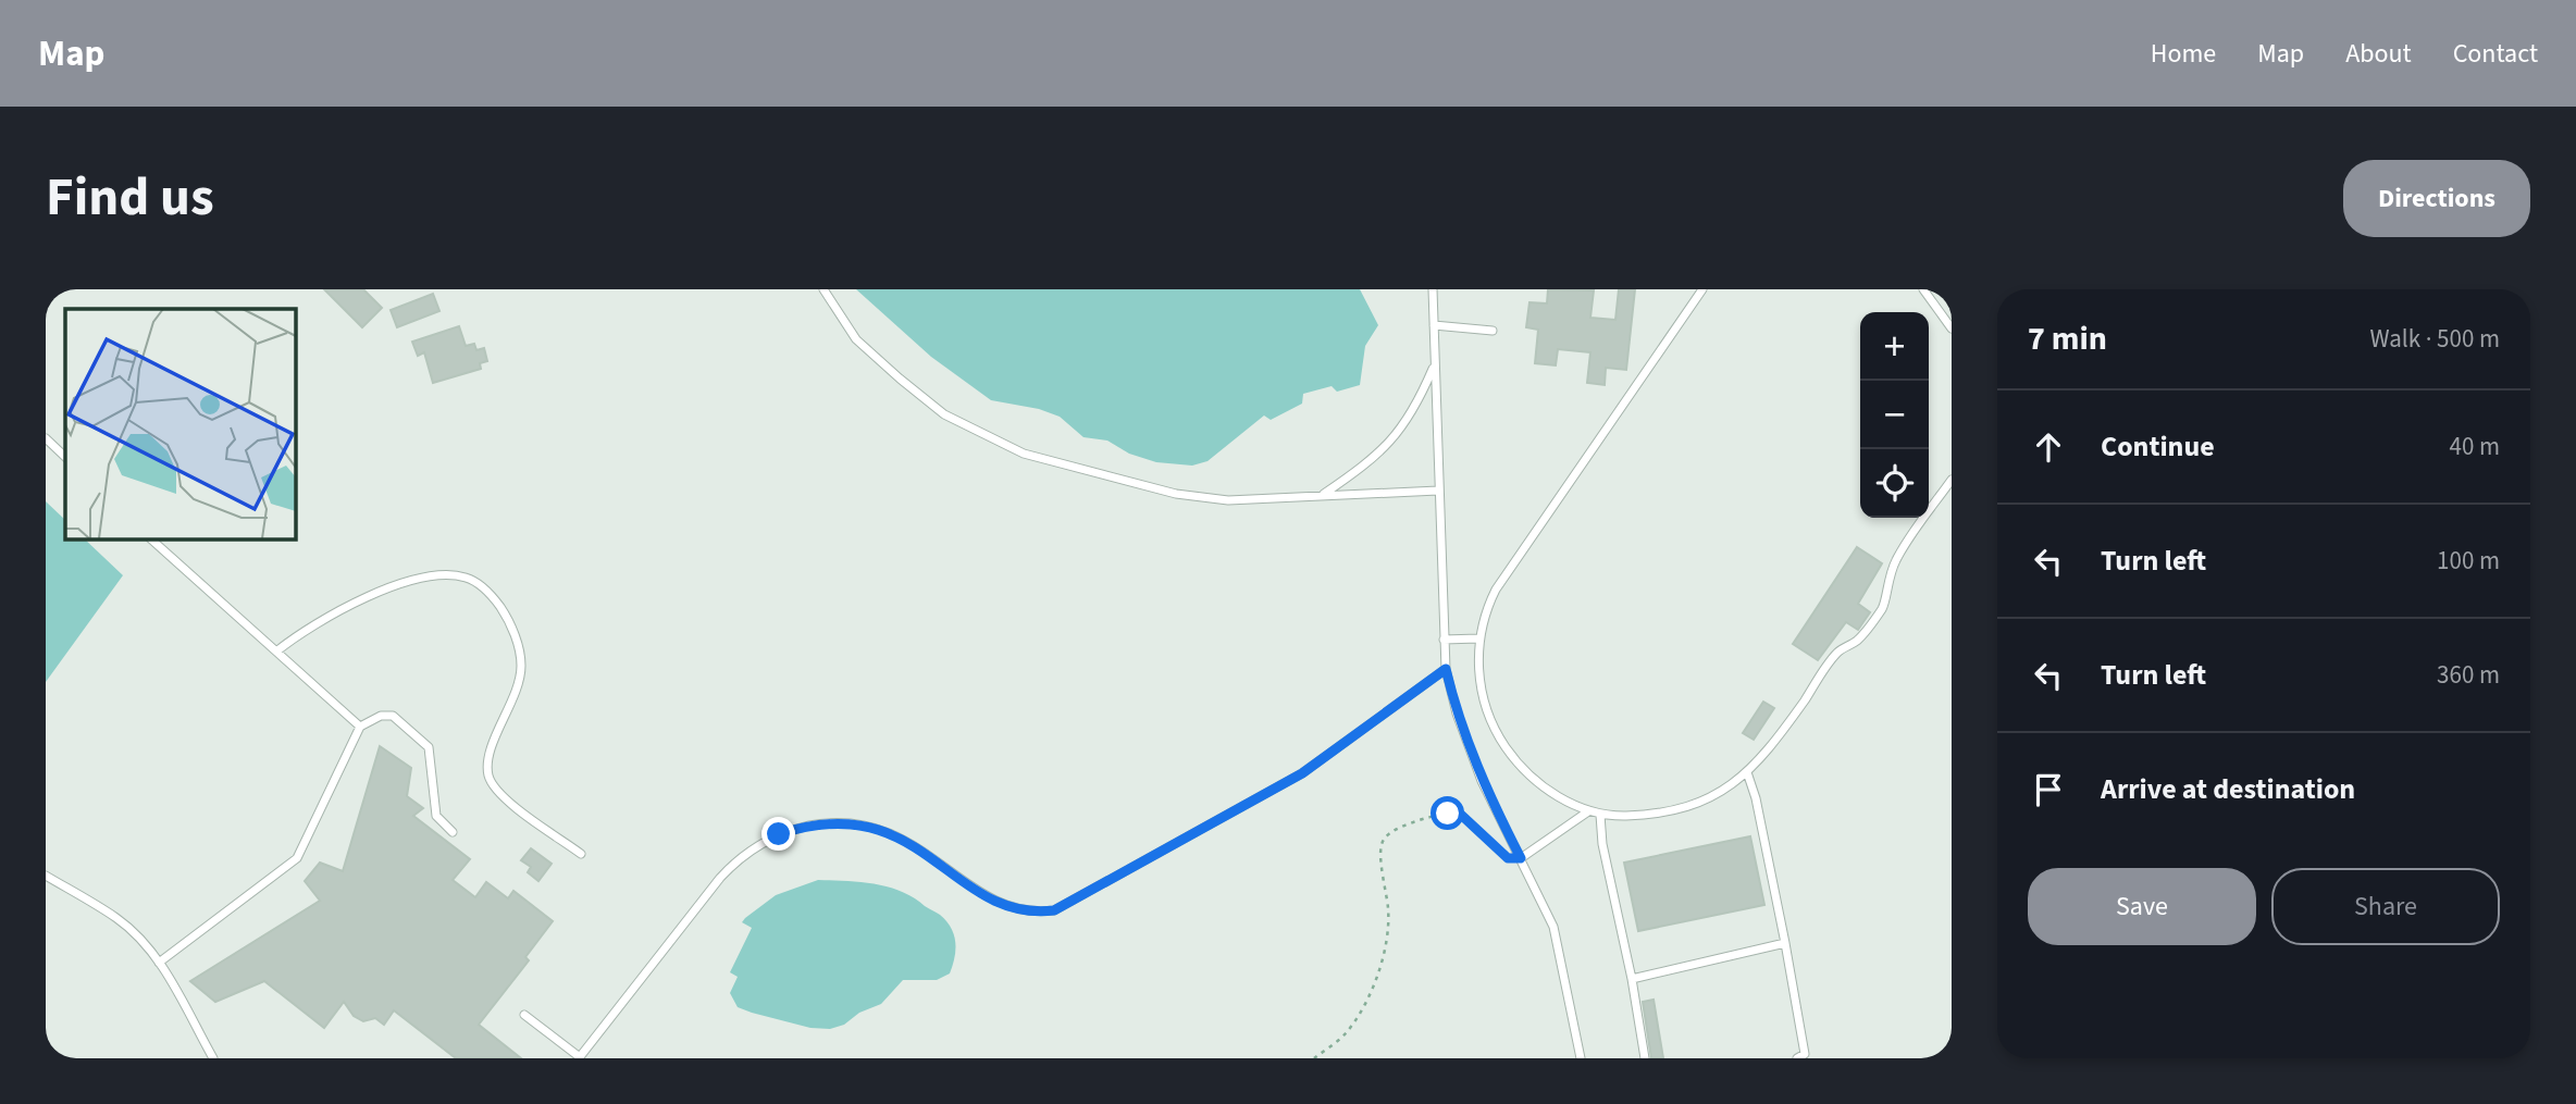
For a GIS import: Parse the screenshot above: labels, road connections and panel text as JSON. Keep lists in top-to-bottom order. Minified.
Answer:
{"page":{"header":"Map","nav":["Home","Map","About","Contact"],"title":"Find us","buttons":["Directions",["Save","Share"]],"heading":["7 min","Walk · 500 m"],"map_buttons":["+","−"],"list":[["Continue","40 m"],["Turn left","100 m"],["Turn left","360 m"],"Arrive at destination"]}}
